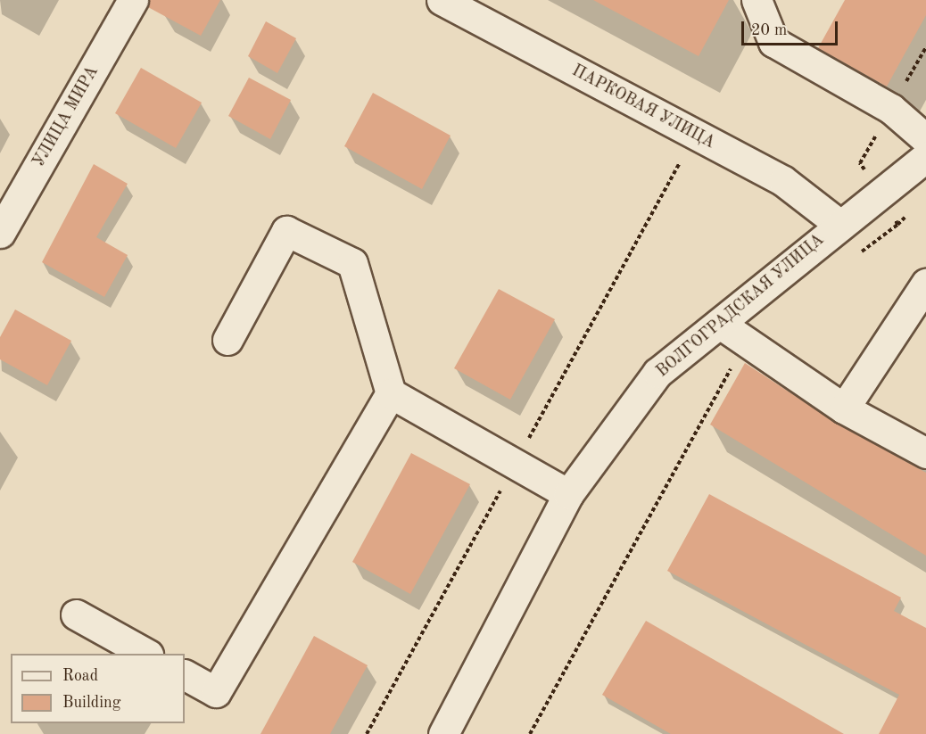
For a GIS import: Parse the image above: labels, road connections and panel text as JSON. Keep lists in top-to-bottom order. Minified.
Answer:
{"streets":{"street":["ПАРКОВАЯ УЛИЦА","УЛИЦА МИРА","ВОЛГОГРАДСКАЯ УЛИЦА"]},"crossings":[["ПАРКОВАЯ УЛИЦА","ВОЛГОГРАДСКАЯ УЛИЦА"]],"legend":["Road","Building"],"scale_bar":"20 m"}
